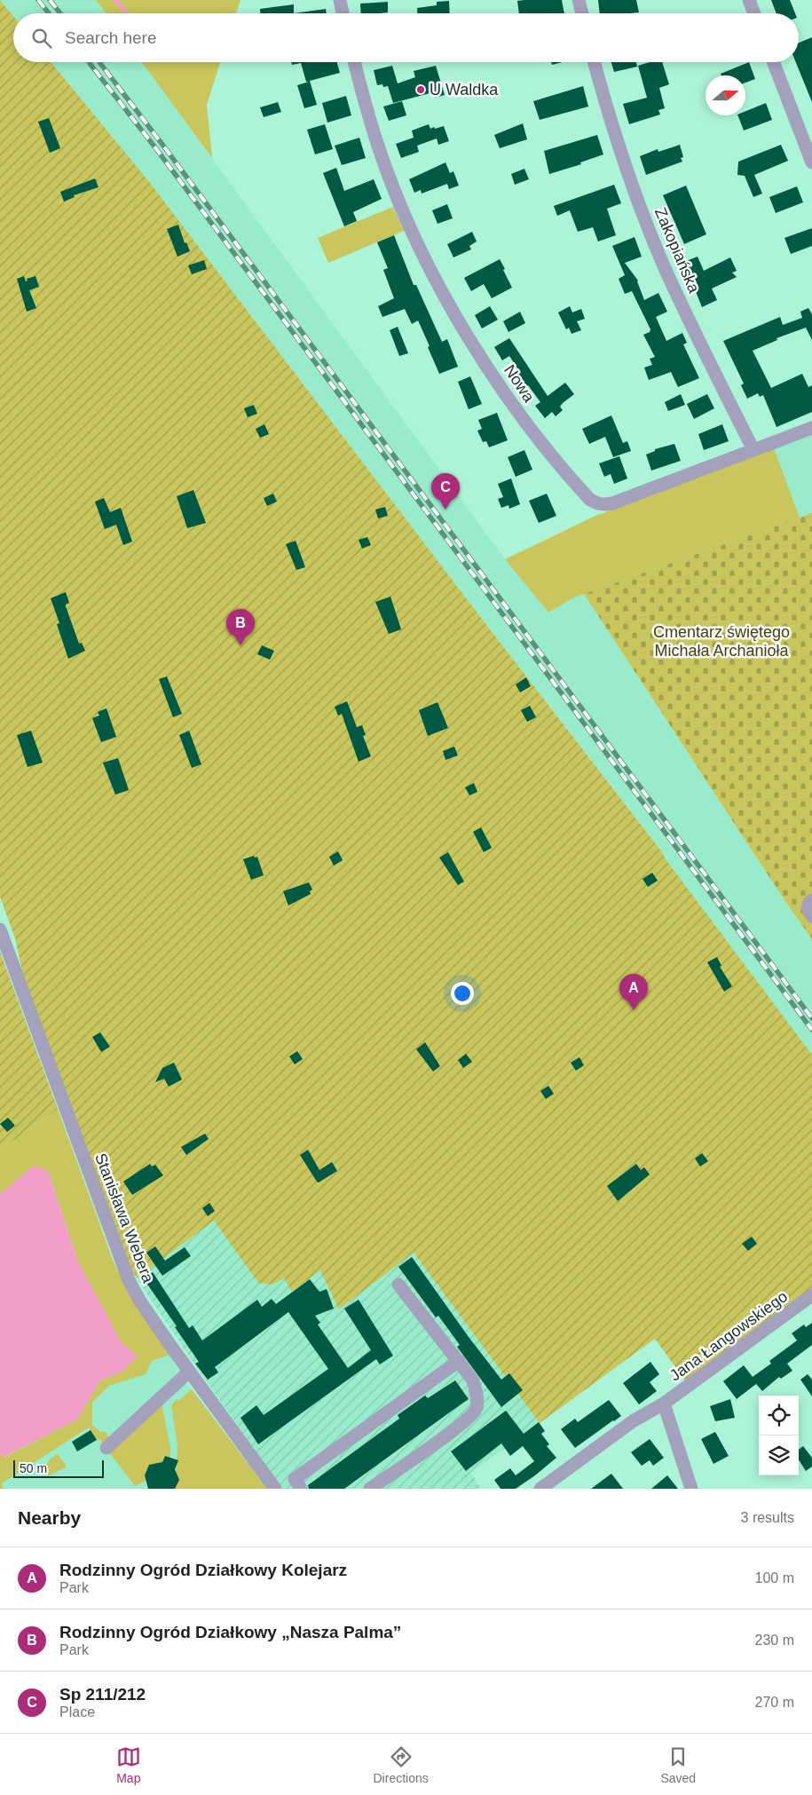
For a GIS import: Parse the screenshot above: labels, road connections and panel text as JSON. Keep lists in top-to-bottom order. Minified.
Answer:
{"streets":{"street":["Zakopiańska","Nowa","Stanisława Webera","Jana Łangowskiego"]},"crossings":[["Zakopiańska","Nowa"]],"parks":["Cmentarz świętego Michała Archanioła"],"places":["U Waldka"],"scale_bar":"50 m","north":"right","page":{"search":"Search here","pins":["C","B","A"],"scale":"50 m","heading":["Nearby","3 results"],"list":[{"mark":"A","name":"Rodzinny Ogród Działkowy Kolejarz","note":"Park","value":"100 m"},{"mark":"B","name":"Rodzinny Ogród Działkowy „Nasza Palma”","note":"Park","value":"230 m"},{"mark":"C","name":"Sp 211/212","note":"Place","value":"270 m"}],"nav":["Map","Directions","Saved"]}}
